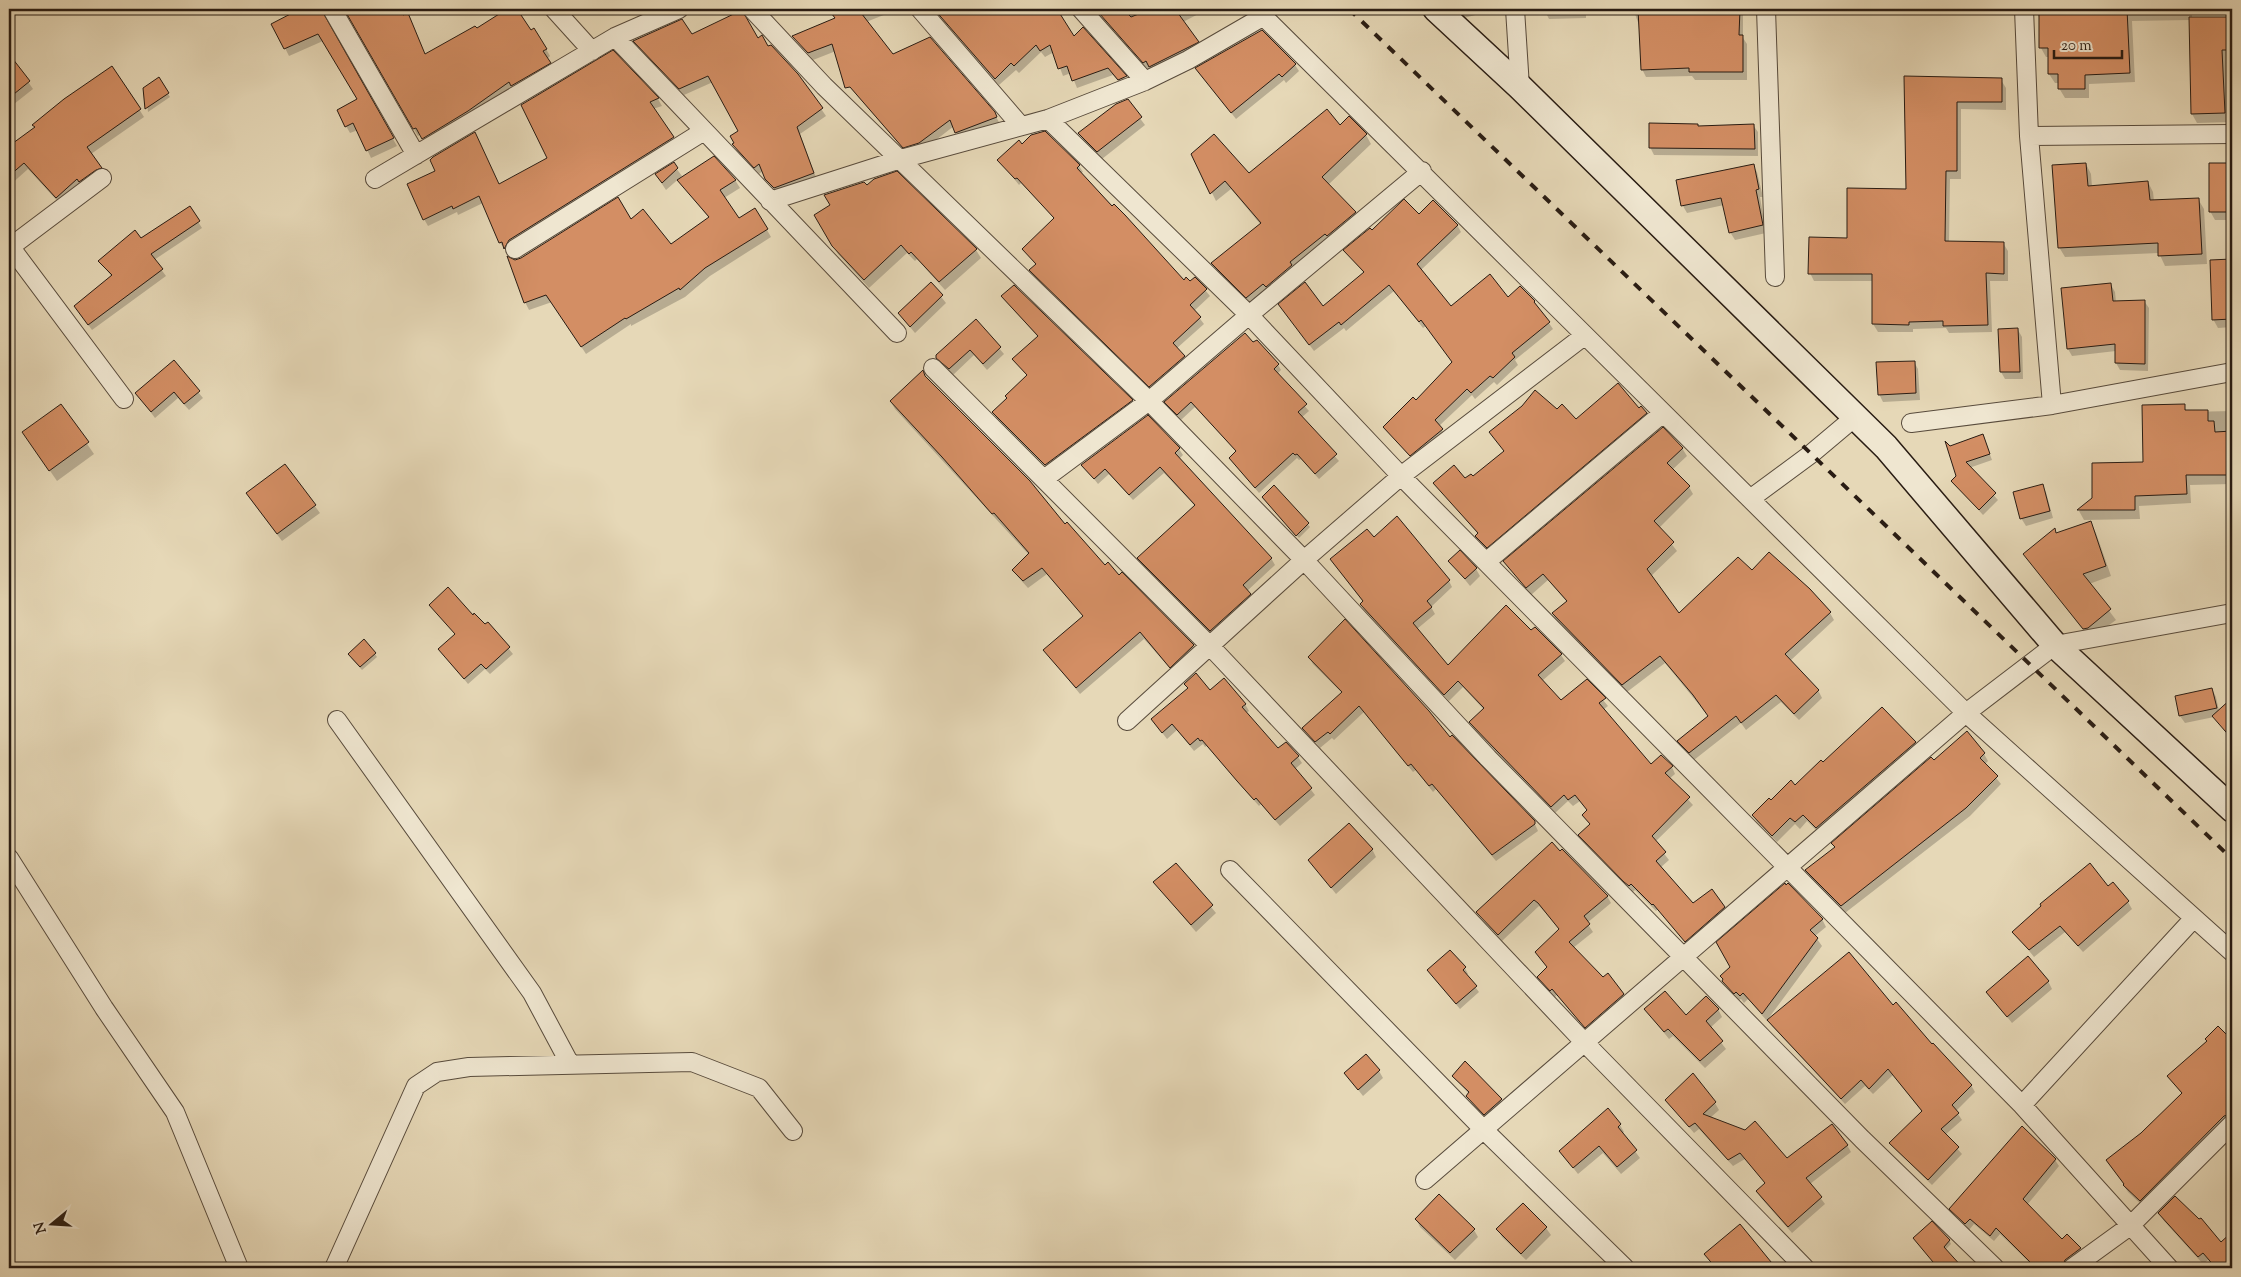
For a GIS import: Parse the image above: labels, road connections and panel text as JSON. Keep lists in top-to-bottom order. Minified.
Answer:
{"scale_bar":"20 m","north":"left"}
